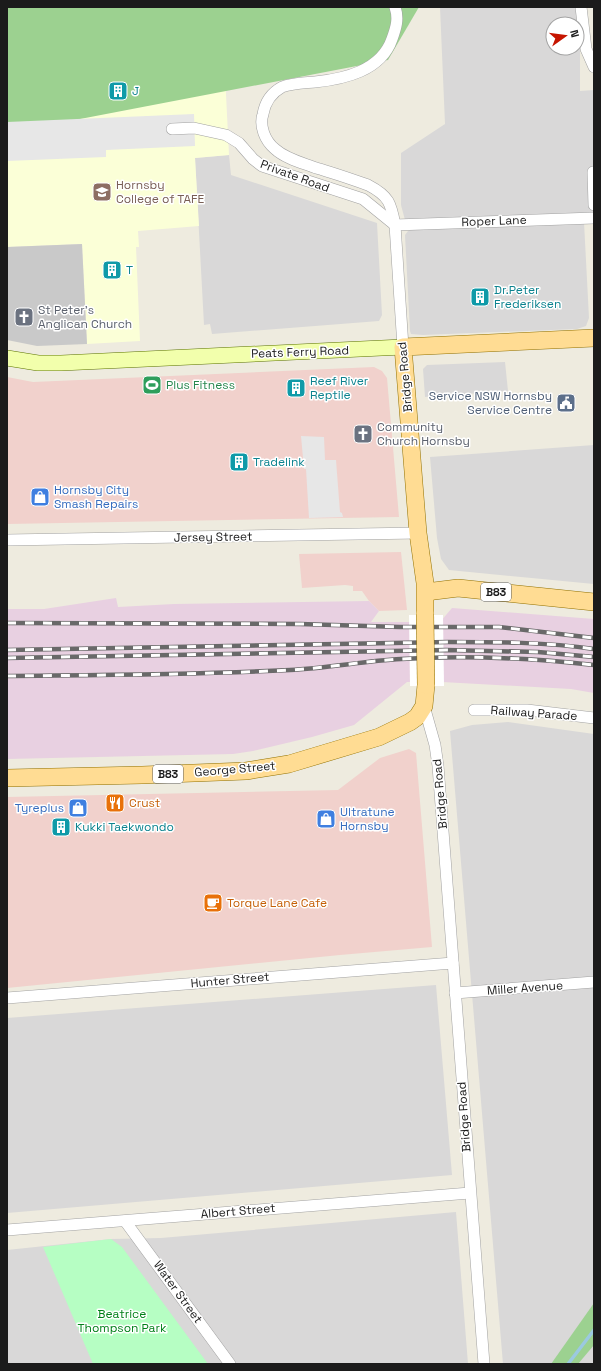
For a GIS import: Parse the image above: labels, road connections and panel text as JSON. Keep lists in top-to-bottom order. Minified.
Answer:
{"streets":{"main road":["Peats Ferry Road","Bridge Road","B83","George Street"],"street":["Private Road","Roper Lane","Jersey Street","Railway Parade","Hunter Street","Miller Avenue","Albert Street","Water Street"]},"crossings":[["Private Road","Roper Lane"],["Private Road","Bridge Road"],["Roper Lane","Bridge Road"],["Peats Ferry Road","Bridge Road"],["Bridge Road","Jersey Street"],["Bridge Road","B83"],["Bridge Road","George Street"],["Bridge Road","Hunter Street"],["Bridge Road","Miller Avenue"],["Bridge Road","Albert Street"],["Albert Street","Water Street"]],"parks":["Beatrice Thompson Park"],"places":{"building":["J","T","Dr.Peter Frederiksen","Reef River Reptile","Tradelink","Kukki Taekwondo"],"school or university":["Hornsby College of TAFE"],"church":["St Peter's Anglican Church","Community Church Hornsby"],"sports":["Plus Fitness"],"public building":["Service NSW Hornsby Service Centre"],"shop":["Hornsby City Smash Repairs","Tyreplus","Ultratune Hornsby"],"restaurant":["Crust"],"cafe":["Torque Lane Cafe"]},"north":"right"}
